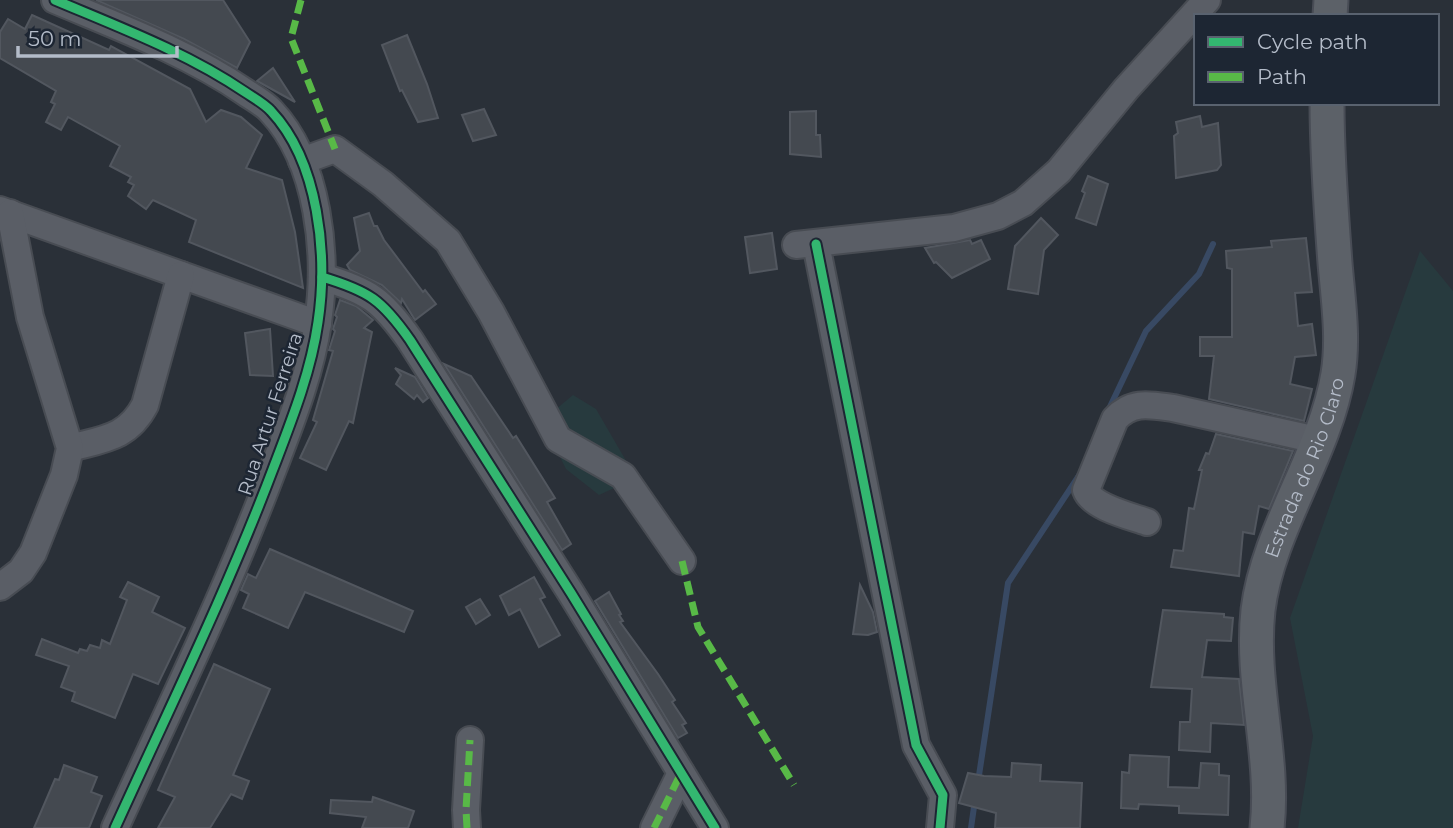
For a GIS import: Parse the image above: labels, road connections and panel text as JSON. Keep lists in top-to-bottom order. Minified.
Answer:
{"streets":{"main road":["Estrada do Rio Claro"],"street":["Rua Artur Ferreira"]},"legend":["Cycle path","Path"],"scale_bar":"50 m"}
